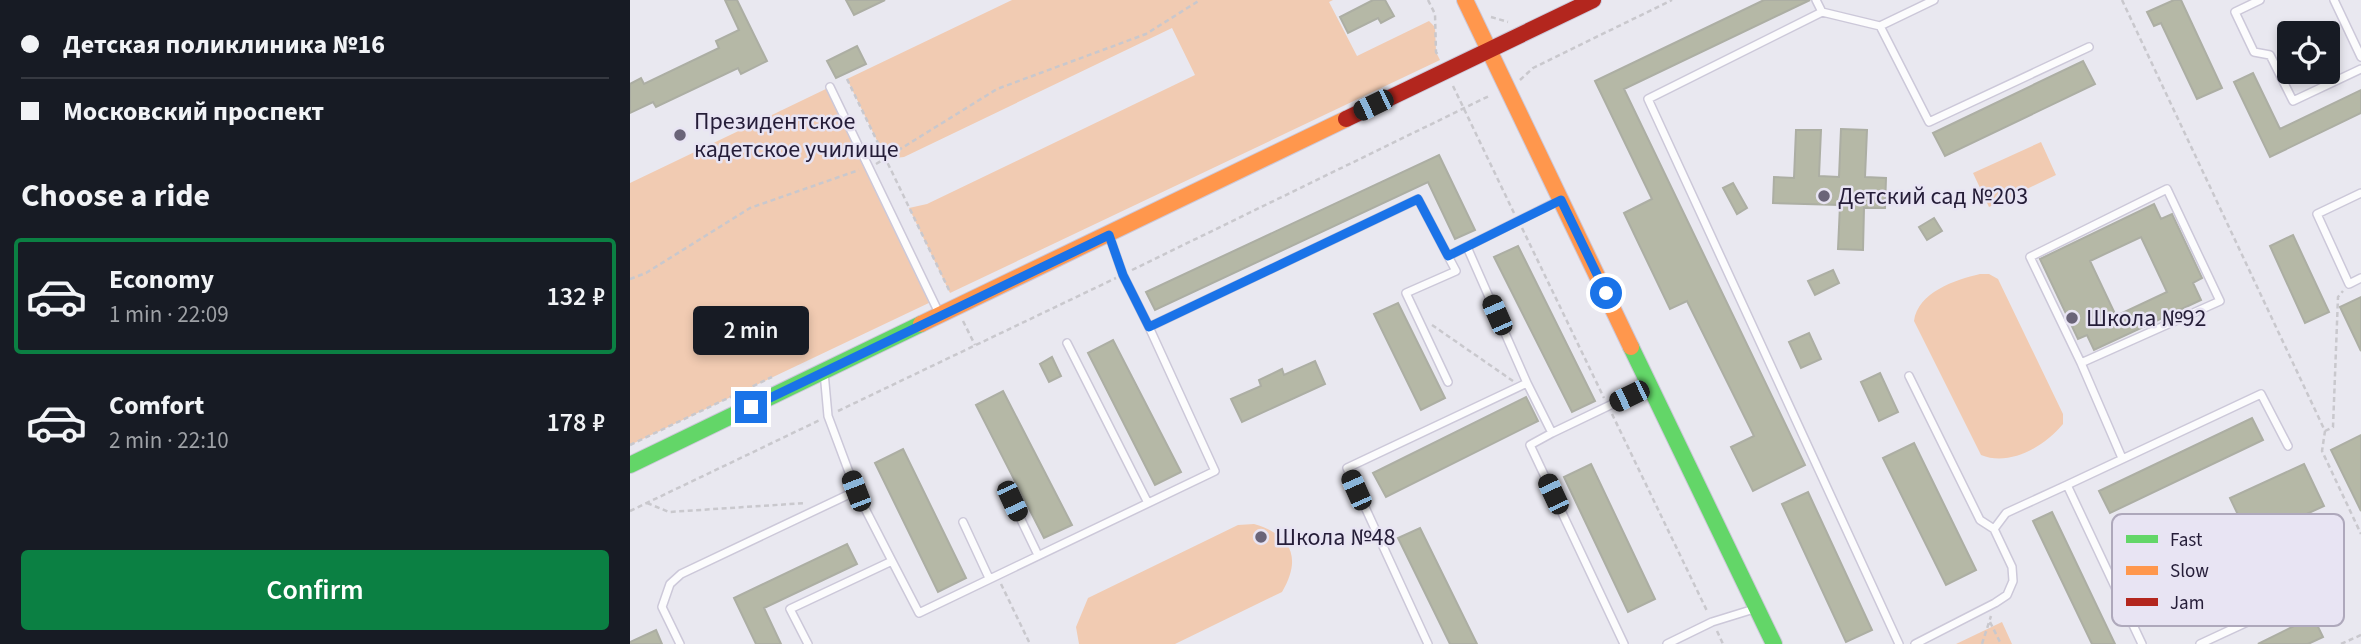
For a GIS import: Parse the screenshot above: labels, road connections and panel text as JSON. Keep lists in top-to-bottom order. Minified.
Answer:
{"places":["Президентское кадетское училище","Детский сад №203","Школа №92","Школа №48"],"legend":["Fast","Slow","Jam"],"page":{"banner":["Детская поликлиника №16","Московский проспект"],"heading":"Choose a ride","list":[{"name":"Economy","note":"1 min · 22:09","value":"132 ₽"},{"name":"Comfort","note":"2 min · 22:10","value":"178 ₽"}],"bubble":"2 min","buttons":"Confirm"}}
